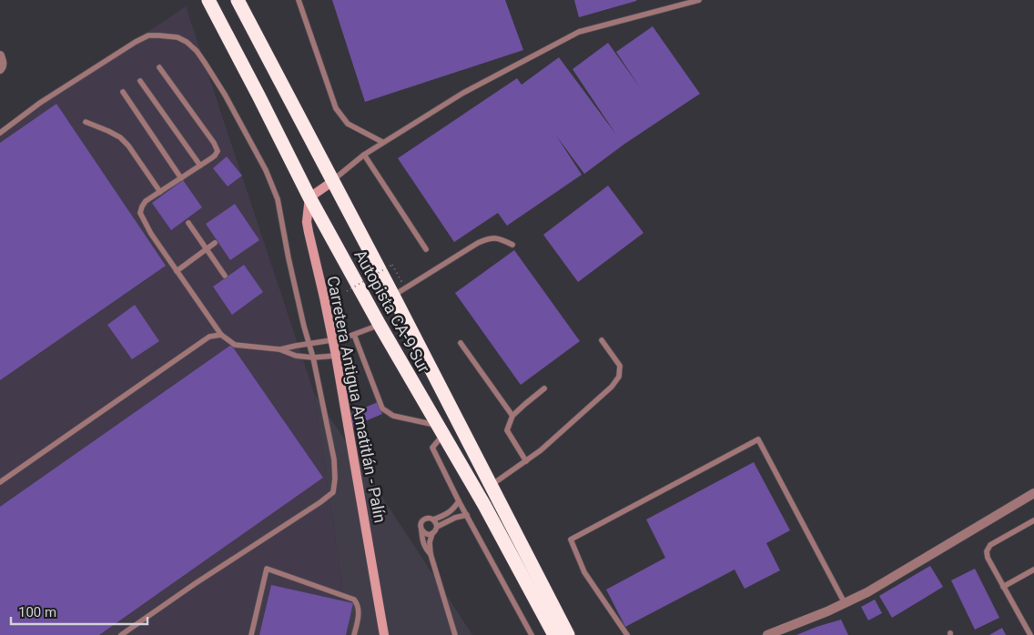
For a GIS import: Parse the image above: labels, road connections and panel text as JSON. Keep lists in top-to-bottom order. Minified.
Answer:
{"streets":{"highway":["Autopista CA-9 Sur"],"main road":["Carretera Antigua Amatitlán - Palín"]},"crossings":[["Autopista CA-9 Sur","Carretera Antigua Amatitlán - Palín"]],"scale_bar":"100 m"}
